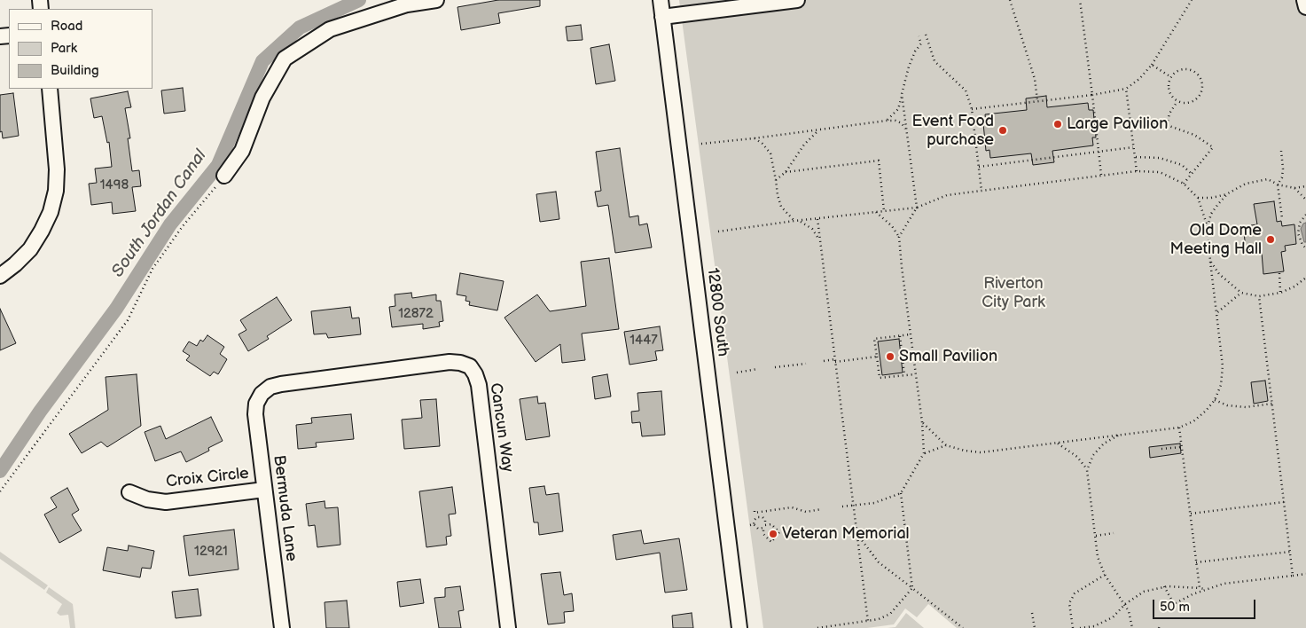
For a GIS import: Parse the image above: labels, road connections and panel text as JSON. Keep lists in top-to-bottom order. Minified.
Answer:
{"streets":{"street":["12800 South","Cancun Way","Croix Circle","Bermuda Lane"]},"crossings":[["Cancun Way","Bermuda Lane"],["Croix Circle","Bermuda Lane"]],"water":["South Jordan Canal"],"parks":["Riverton City Park"],"places":["Large Pavilion","Event Food purchase","Old Dome Meeting Hall","Small Pavilion","Veteran Memorial"],"house_numbers":["1498","12872","1447","12921"],"legend":["Road","Park","Building"],"scale_bar":"50 m"}
